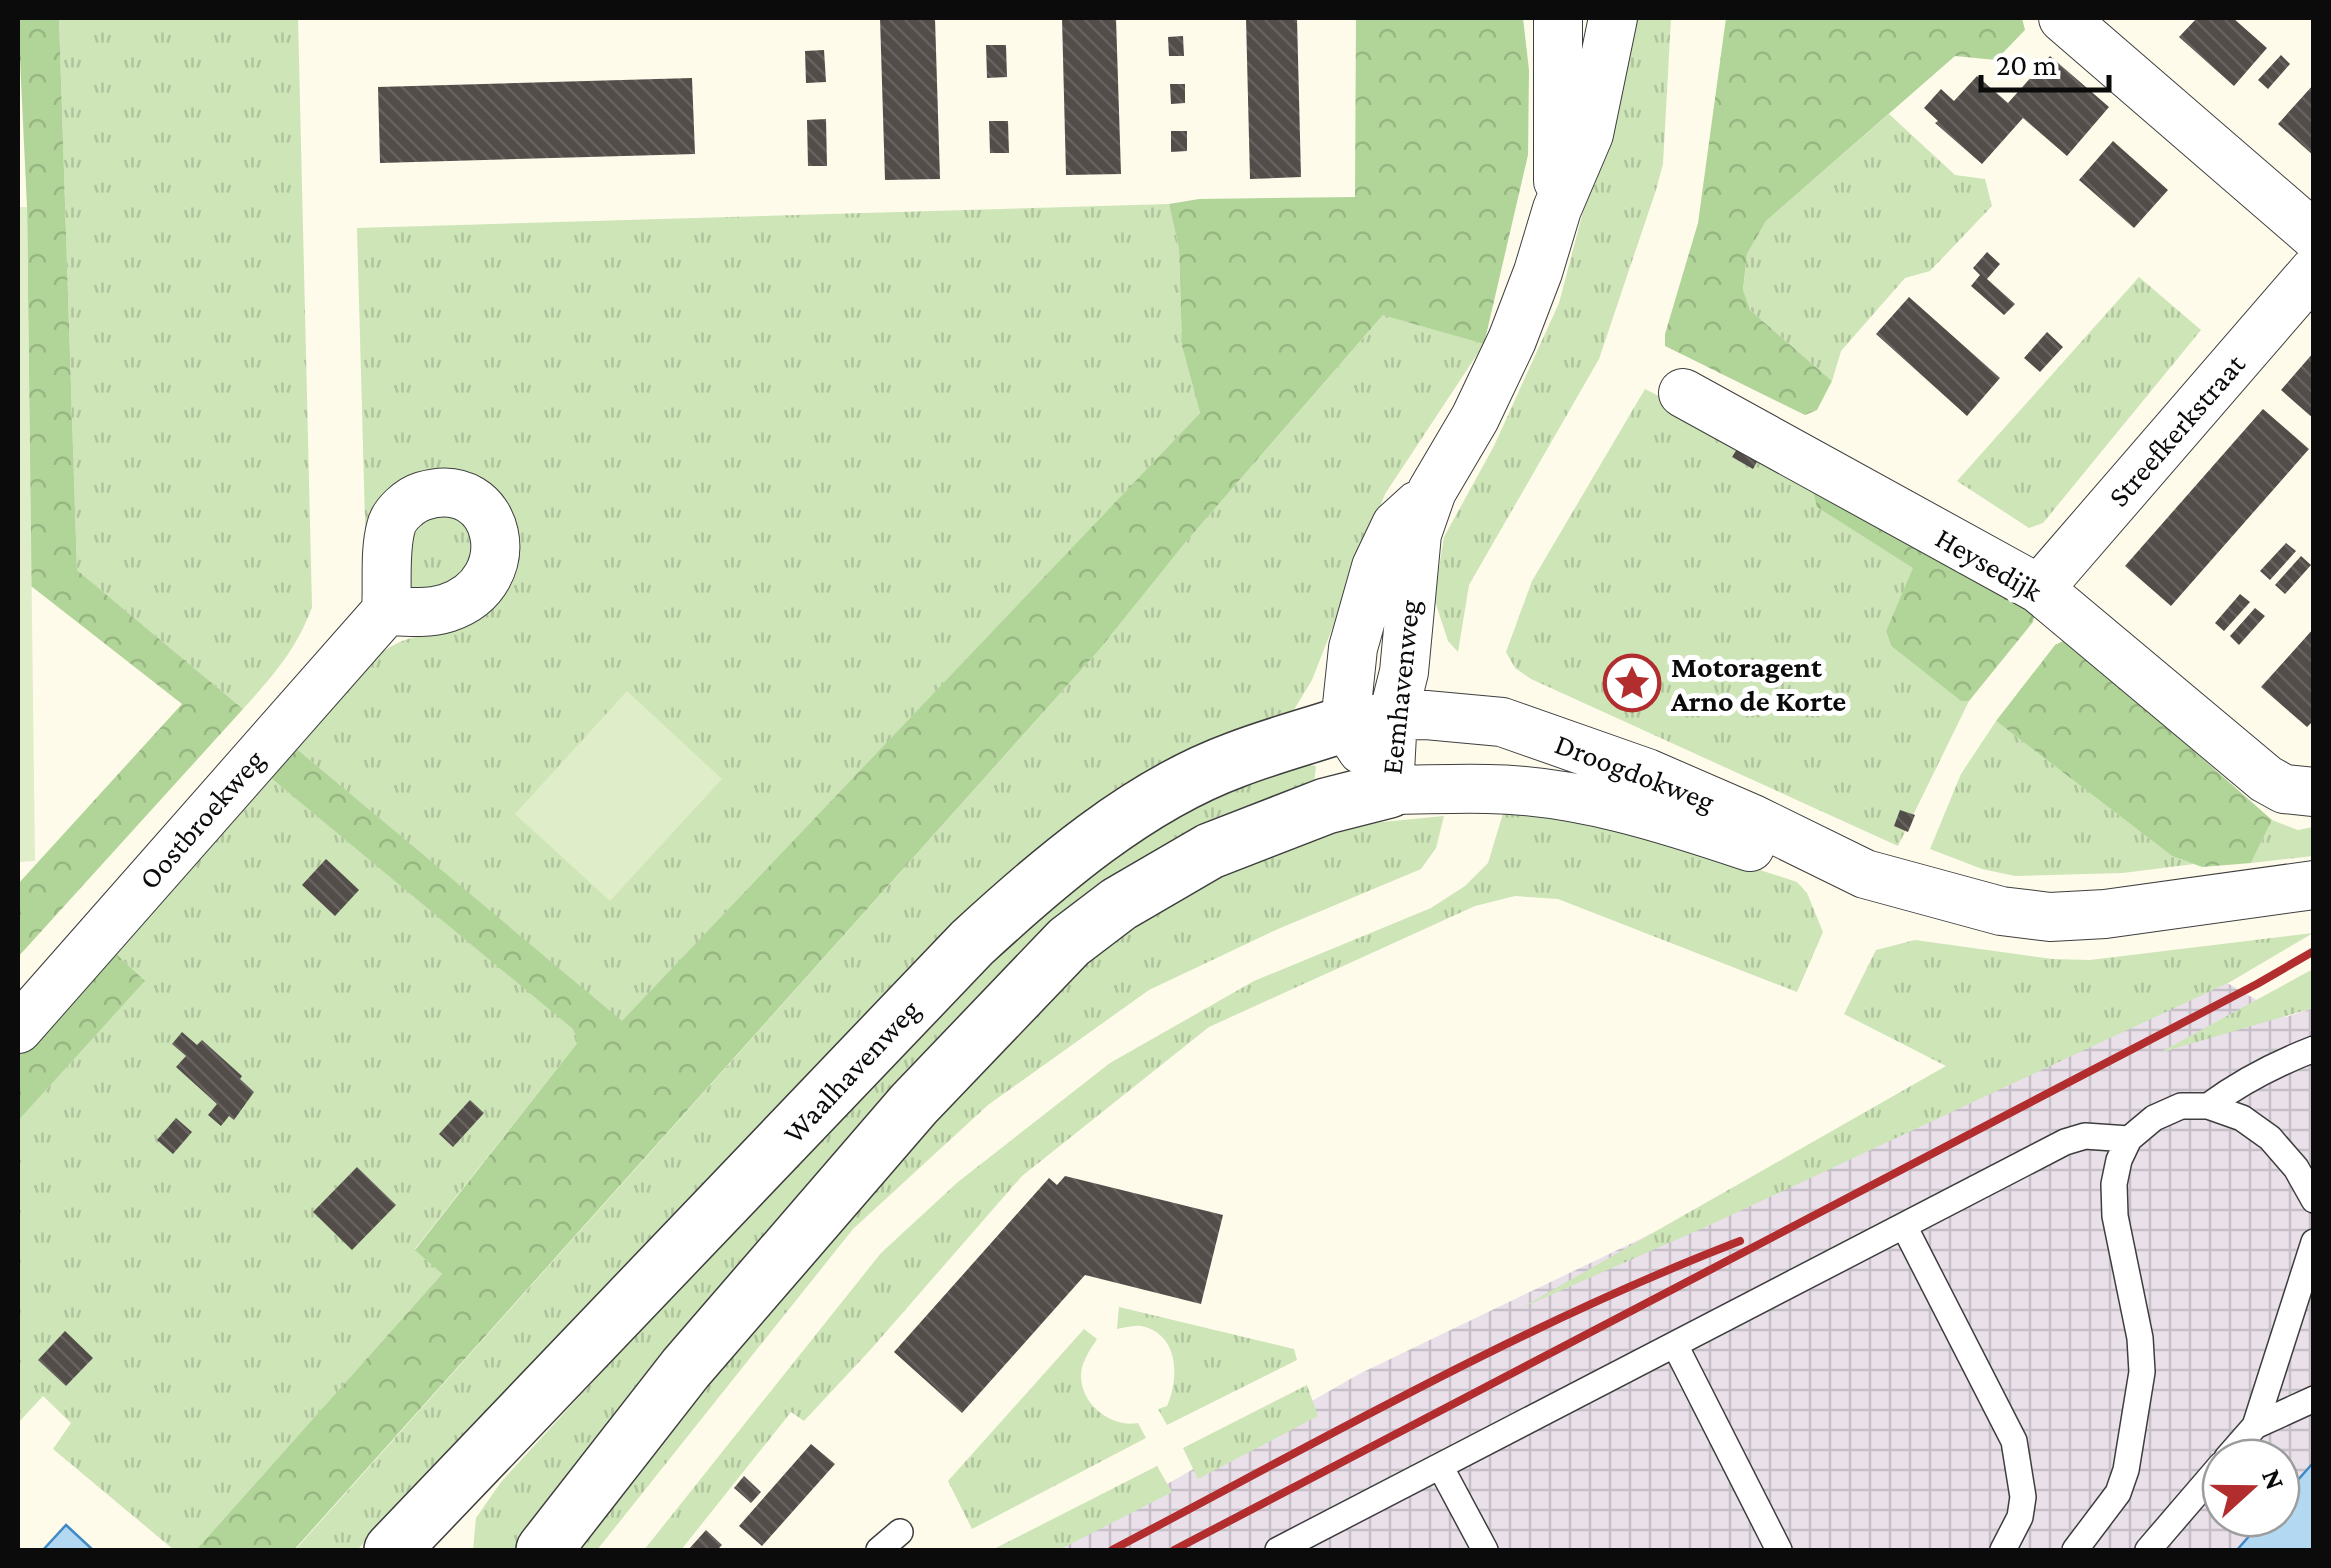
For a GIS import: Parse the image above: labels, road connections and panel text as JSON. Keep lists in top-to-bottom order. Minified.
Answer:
{"streets":{"street":["Streefkerkstraat","Heysedijk","Eemhavenweg","Droogdokweg","Oostbroekweg","Waalhavenweg"]},"crossings":[["Streefkerkstraat","Heysedijk"],["Eemhavenweg","Droogdokweg"],["Eemhavenweg","Waalhavenweg"],["Droogdokweg","Waalhavenweg"]],"places":{"place":["Motoragent Arno de Korte"]},"scale_bar":"20 m","north":"right"}
